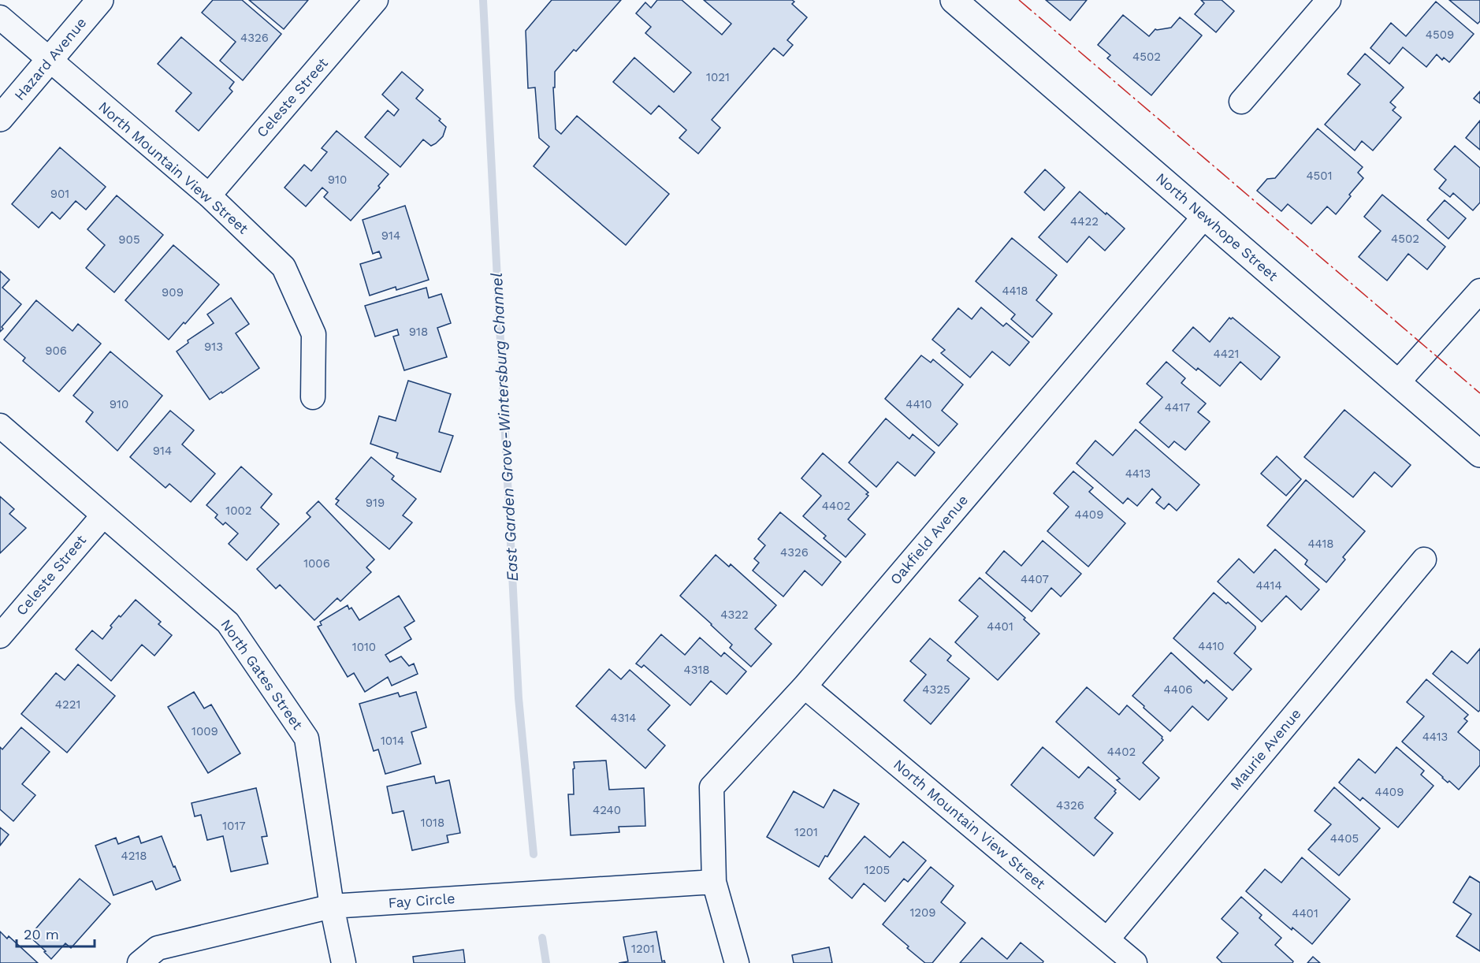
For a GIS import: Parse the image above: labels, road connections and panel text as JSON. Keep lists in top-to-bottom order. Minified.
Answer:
{"streets":{"street":["Hazard Avenue","Celeste Street","North Mountain View Street","North Newhope Street","Oakfield Avenue","North Gates Street","Maurie Avenue","Fay Circle"]},"crossings":[["Hazard Avenue","North Mountain View Street"],["Celeste Street","North Mountain View Street"],["Celeste Street","North Gates Street"],["North Mountain View Street","Oakfield Avenue"],["North Mountain View Street","Maurie Avenue"],["North Newhope Street","Oakfield Avenue"],["Oakfield Avenue","Fay Circle"],["North Gates Street","Fay Circle"]],"water":["East Garden Grove-Wintersburg Channel"],"house_numbers":["4509","4326","4502","1021","4501","910","901","4422","914","4502","905","4418","909","918","913","906","4421","910","4410","4417","914","4413","919","4402","1002","4409","4418","4326","1006","4407","4414","4322","4401","4410","1010","4318","4325","4406","4221","4314","1009","4413","1014","4402","4409","4326","4240","1018","1017","1201","4405","4218","1205","1209","4401","1201"],"scale_bar":"20 m"}
